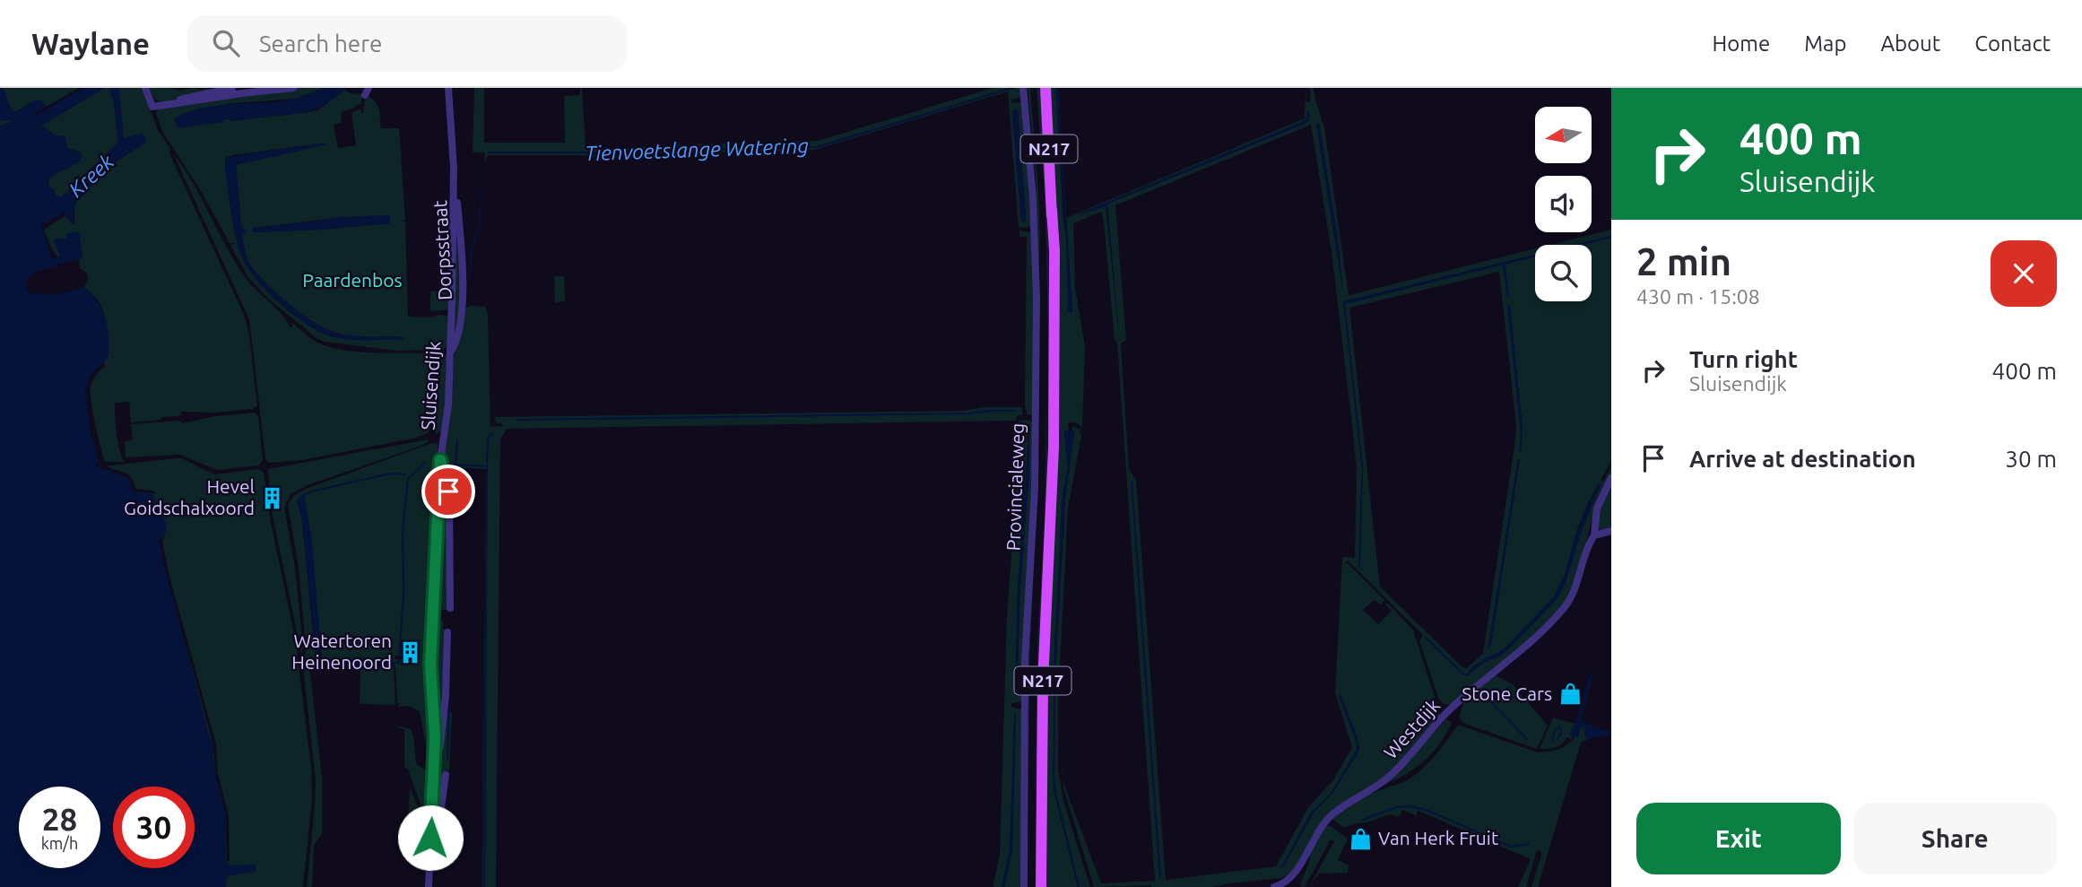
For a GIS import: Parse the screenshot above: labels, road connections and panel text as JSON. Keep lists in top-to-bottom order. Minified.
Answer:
{"streets":{"main road":["N217","Provincialeweg"],"street":["Dorpsstraat","Sluisendijk","Westdijk"]},"crossings":[["Dorpsstraat","Sluisendijk"]],"water":["Tienvoetslange Watering","Kreek"],"parks":["Paardenbos"],"places":{"building":["Hevel Goidschalxoord","Watertoren Heinenoord"],"shop":["Stone Cars","Van Herk Fruit"]},"north":"left","page":{"header":"Waylane","search":"Search here","nav":["Home","Map","About","Contact"],"turn":["400 m","Sluisendijk"],"heading":["2 min","430 m · 15:08"],"list":[{"name":"Turn right","note":"Sluisendijk","value":"400 m"},{"name":"Arrive at destination","value":"30 m"}],"speed":"28 km/h","limit":"30","buttons":["Exit","Share"]}}
